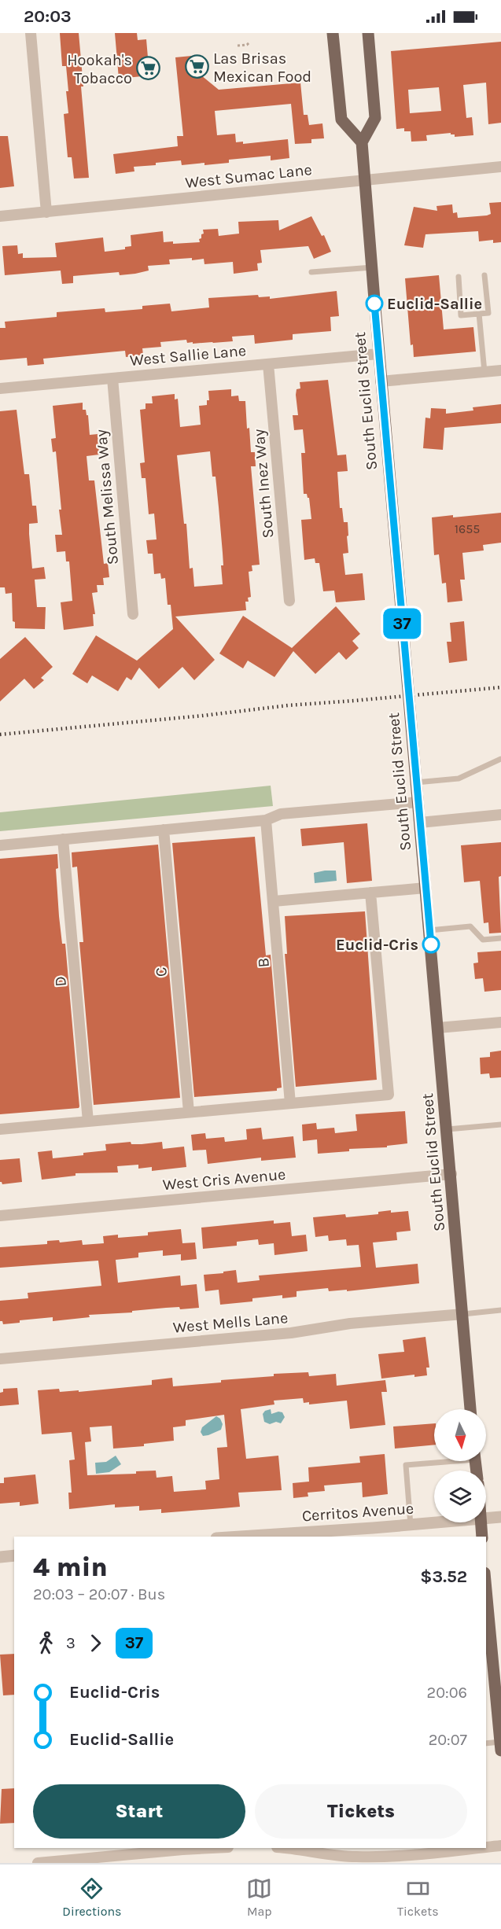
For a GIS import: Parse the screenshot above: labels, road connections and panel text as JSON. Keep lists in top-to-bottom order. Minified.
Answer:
{"streets":{"main road":["South Euclid Street"],"street":["West Sumac Lane","West Sallie Lane","South Inez Way","South Melissa Way","B","C","D","West Cris Avenue","West Mells Lane","Cerritos Avenue"]},"crossings":[["West Sumac Lane","South Euclid Street"],["West Sallie Lane","South Euclid Street"],["West Sallie Lane","South Inez Way"],["West Sallie Lane","South Melissa Way"],["South Euclid Street","West Cris Avenue"],["South Euclid Street","West Mells Lane"]],"places":{"supermarket":["Las Brisas Mexican Food","Hookah's Tobacco"],"other":["Euclid-Sallie","Euclid-Cris"]},"lines":["bus line 37"],"house_numbers":["1655"],"north":"bottom","page":{"status":"20:03","on_map":"37","heading":["4 min","20:03 – 20:07 · Bus","$3.52"],"legs":["3","37"],"list":[{"name":"Euclid-Cris","value":"20:06"},{"name":"Euclid-Sallie","value":"20:07"}],"buttons":["Start","Tickets"],"tabs":["Directions","Map","Tickets"]}}
